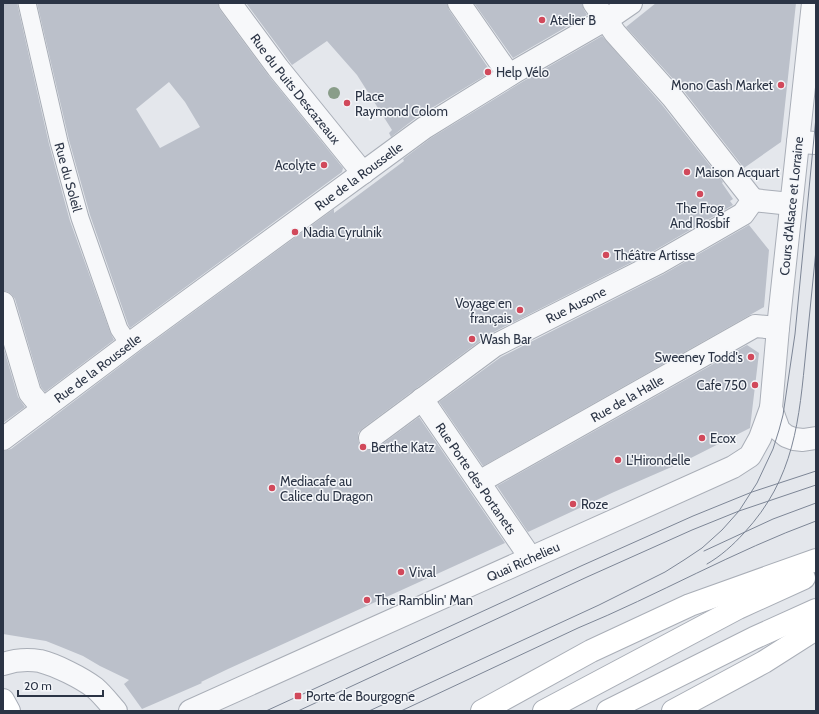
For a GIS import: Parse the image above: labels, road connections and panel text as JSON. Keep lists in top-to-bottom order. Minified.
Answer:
{"streets":{"street":["Rue du Puits Descazeaux","Rue de la Rousselle","Cours d'Alsace et Lorraine","Rue Ausone","Rue de la Halle","Rue Porte des Portanets","Quai Richelieu"],"lane":["Rue du Soleil"]},"crossings":[["Rue du Puits Descazeaux","Rue de la Rousselle"],["Rue de la Rousselle","Rue du Soleil"],["Cours d'Alsace et Lorraine","Rue de la Halle"],["Cours d'Alsace et Lorraine","Quai Richelieu"],["Rue Ausone","Rue Porte des Portanets"],["Rue de la Halle","Rue Porte des Portanets"],["Rue Porte des Portanets","Quai Richelieu"]],"places":{"other":["Atelier B","Help Vélo","Mono Cash Market","Place Raymond Colom","Acolyte","Maison Acquart","The Frog And Rosbif","Nadia Cyrulnik","Théâtre Artisse","Voyage en français","Wash Bar","Sweeney Todd's","Cafe 750","Ecox","Berthe Katz","L'Hirondelle","Mediacafe au Calice du Dragon","Roze","Vival","The Ramblin' Man"],"transit":["Porte de Bourgogne"]},"scale_bar":"20 m"}
